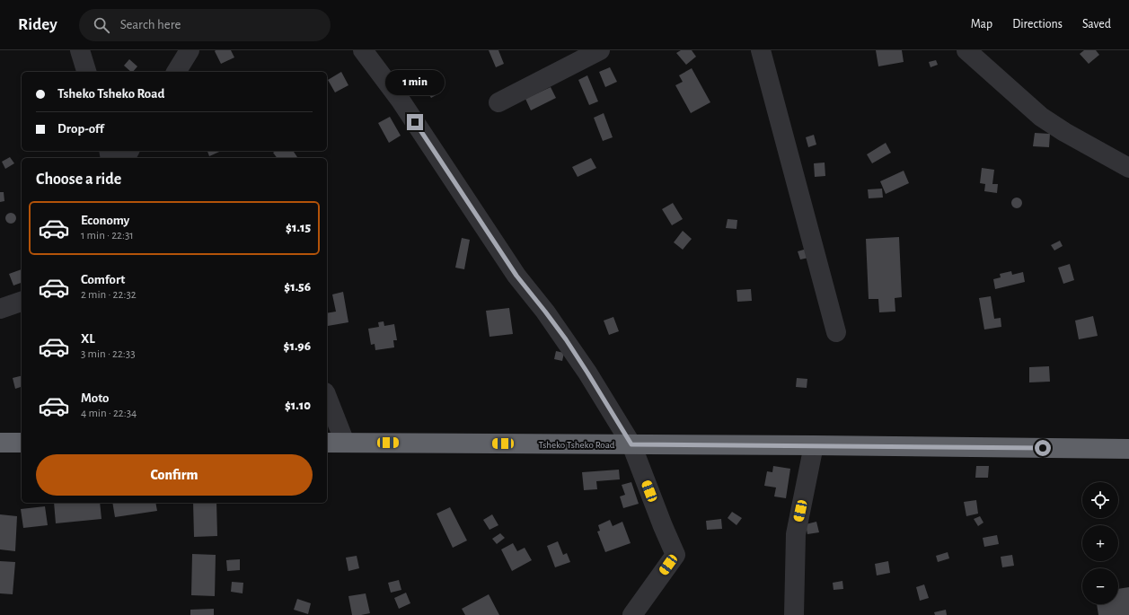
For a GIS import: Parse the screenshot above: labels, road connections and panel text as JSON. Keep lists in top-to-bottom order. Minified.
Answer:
{"streets":{"highway":["Tsheko Tsheko Road"]},"page":{"header":"Ridey","search":"Search here","nav":["Map","Directions","Saved"],"bubble":"1 min","banner":["Tsheko Tsheko Road","Drop-off"],"heading":"Choose a ride","list":[{"name":"Economy","note":"1 min · 22:31","value":"$1.15"},{"name":"Comfort","note":"2 min · 22:32","value":"$1.56"},{"name":"XL","note":"3 min · 22:33","value":"$1.96"},{"name":"Moto","note":"4 min · 22:34","value":"$1.10"}],"buttons":"Confirm","map_buttons":["+","−"]}}
